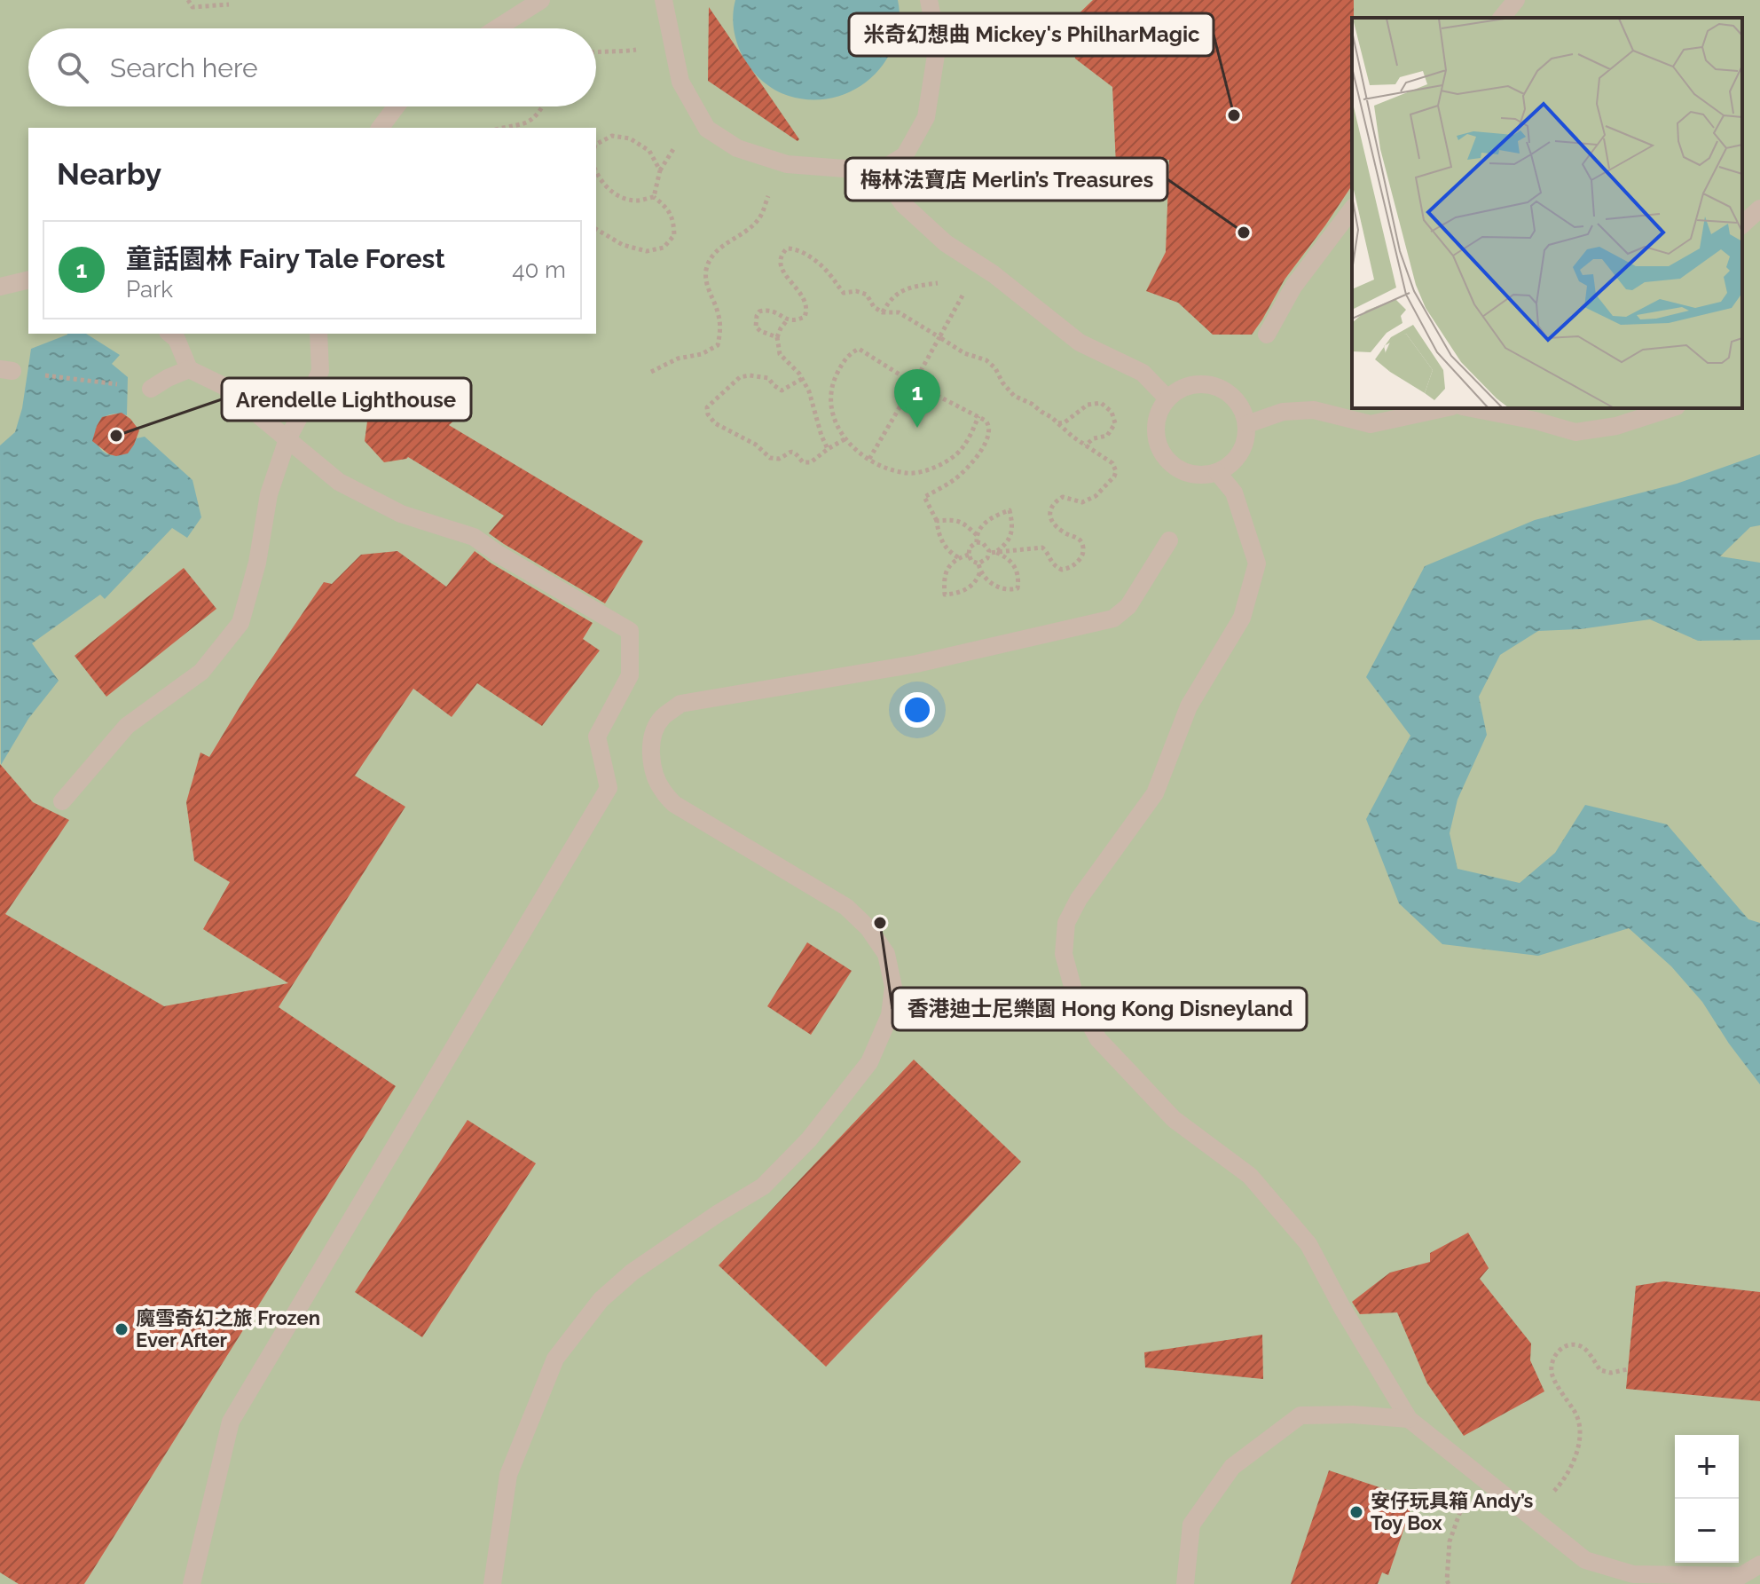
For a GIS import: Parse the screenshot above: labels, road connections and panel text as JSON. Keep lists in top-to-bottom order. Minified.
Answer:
{"places":["米奇幻想曲 Mickey's PhilharMagic","梅林法寶店 Merlin’s Treasures","Arendelle Lighthouse","香港迪士尼樂園 Hong Kong Disneyland","魔雪奇幻之旅 Frozen Ever After","安仔玩具箱 Andy’s Toy Box"],"page":{"search":"Search here","heading":"Nearby","list":[{"mark":"1","name":"童話園林 Fairy Tale Forest","note":"Park","value":"40 m"}],"pins":"1","map_buttons":["+","−"]}}
